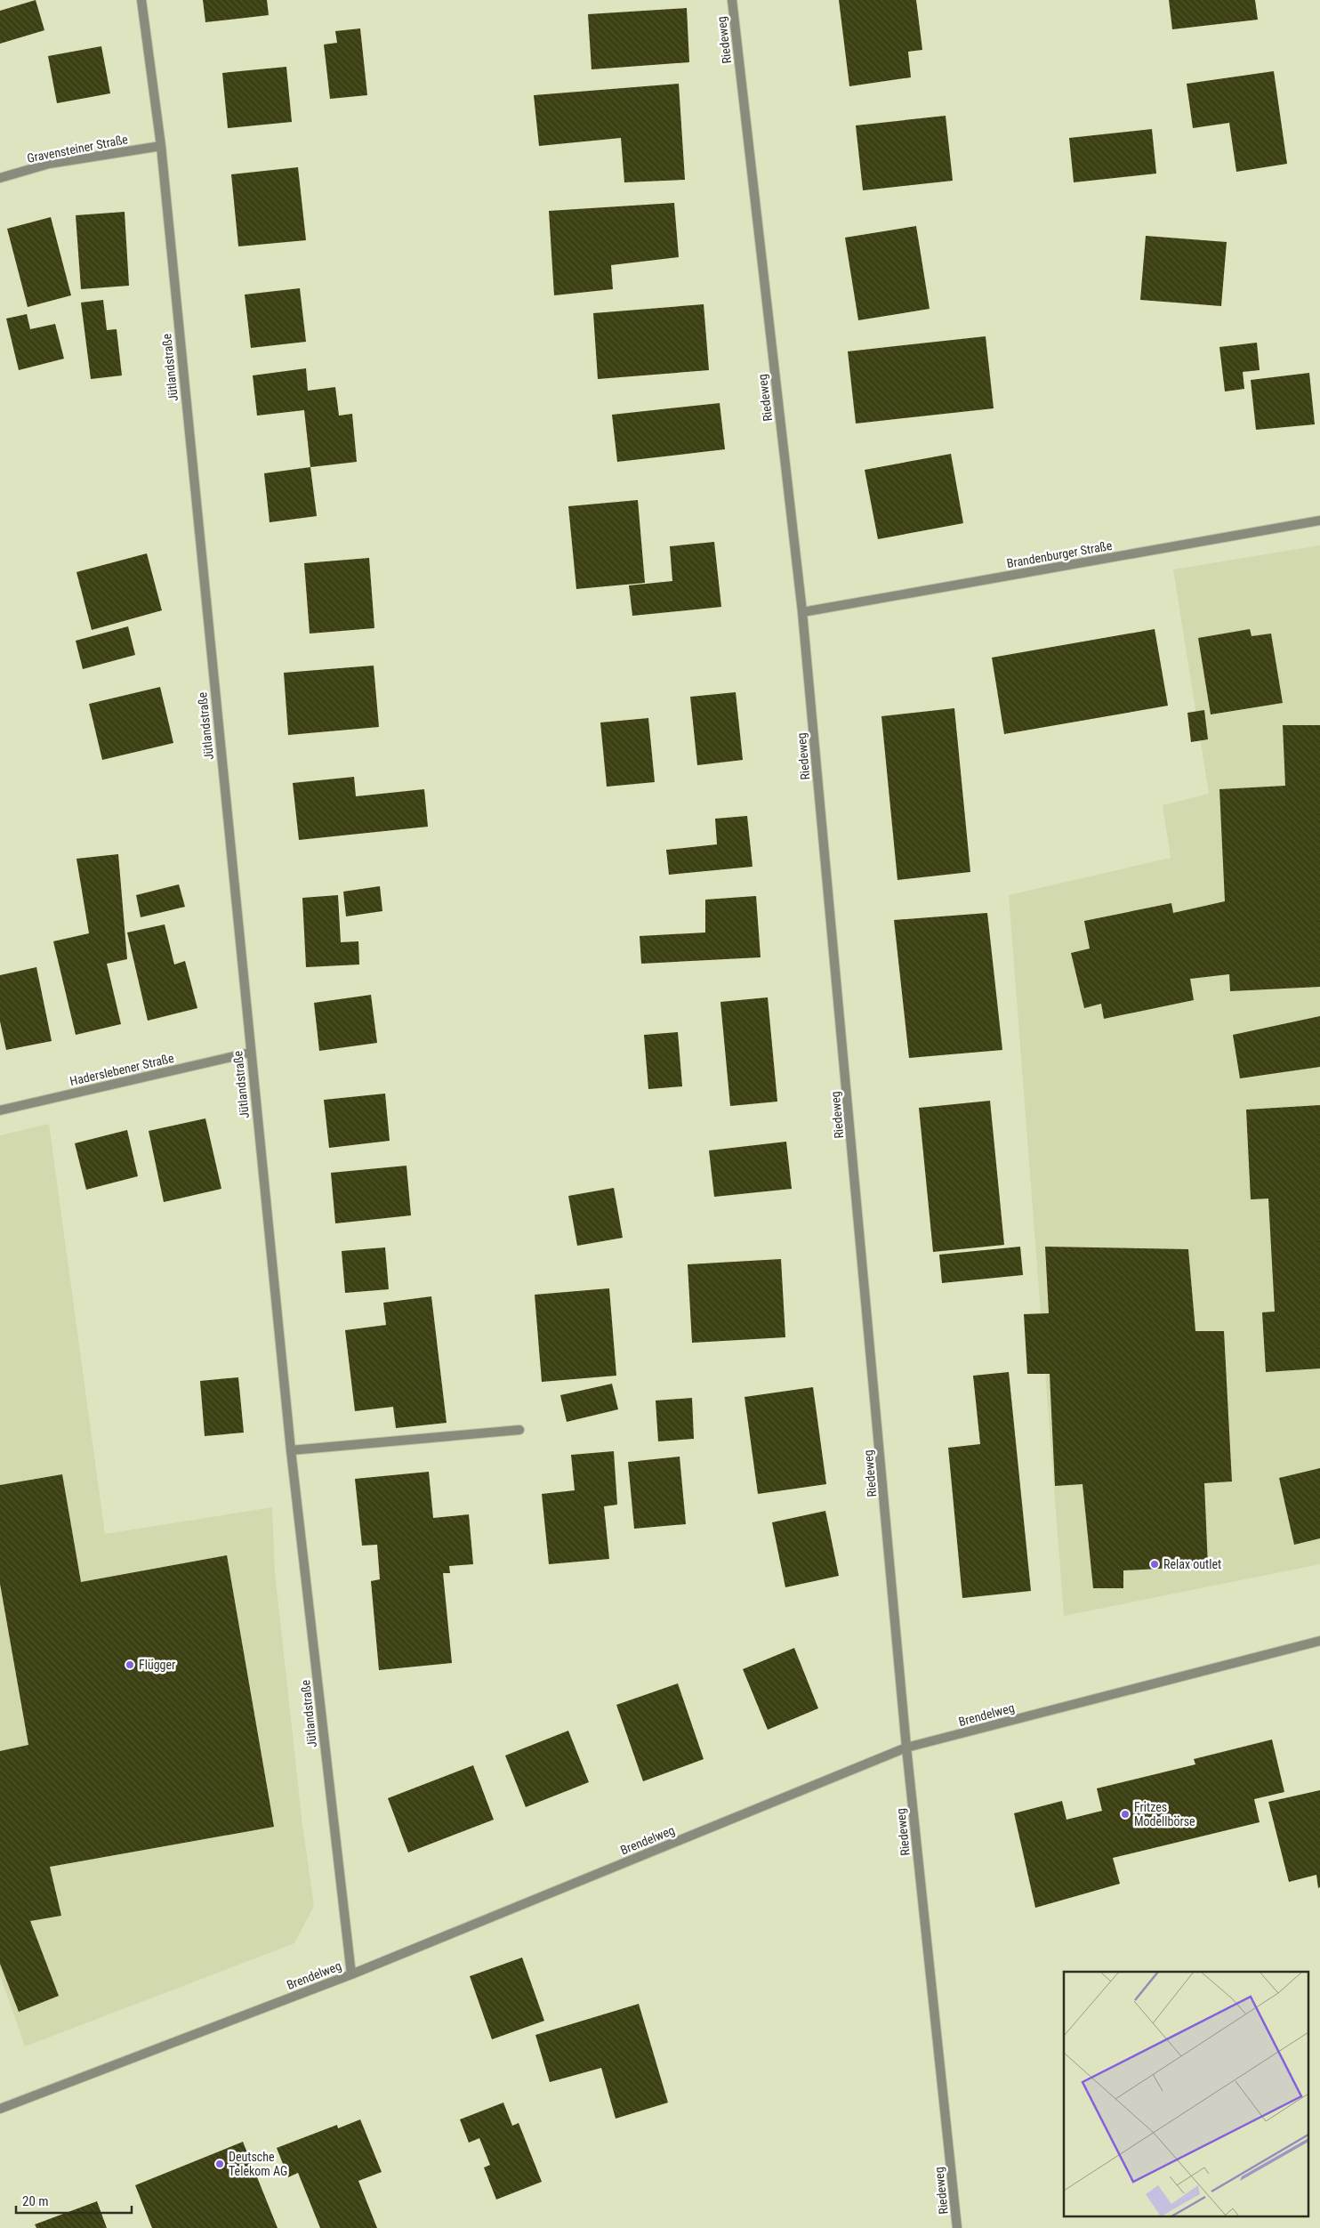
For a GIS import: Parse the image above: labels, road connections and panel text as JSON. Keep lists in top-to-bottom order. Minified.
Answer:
{"streets":{"street":["Riedeweg","Gravensteiner Straße","Jütlandstraße","Brandenburger Straße","Haderslebener Straße","Brendelweg"]},"crossings":[["Riedeweg","Brandenburger Straße"],["Riedeweg","Brendelweg"],["Gravensteiner Straße","Jütlandstraße"],["Jütlandstraße","Haderslebener Straße"],["Jütlandstraße","Brendelweg"]],"places":["Relax outlet","Flügger","Fritzes Modellbörse","Deutsche Telekom AG"],"scale_bar":"20 m"}
